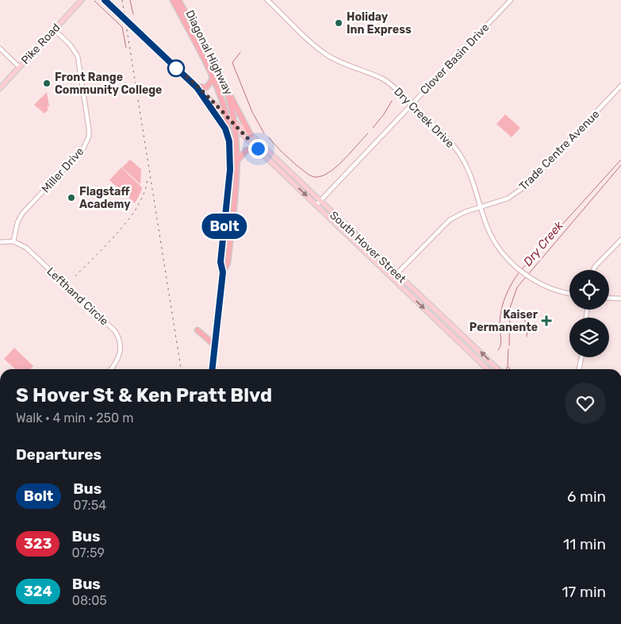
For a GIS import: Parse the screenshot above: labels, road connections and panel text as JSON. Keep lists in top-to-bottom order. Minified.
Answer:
{"streets":{"highway":["Diagonal Highway"],"main road":["Pike Road","South Hover Street"],"street":["Clover Basin Drive","Dry Creek Drive","Trade Centre Avenue","Miller Drive","Lefthand Circle"]},"crossings":[["Pike Road","Miller Drive"],["Diagonal Highway","South Hover Street"],["Clover Basin Drive","Dry Creek Drive"],["Clover Basin Drive","South Hover Street"],["Dry Creek Drive","Trade Centre Avenue"],["Trade Centre Avenue","South Hover Street"],["Miller Drive","Lefthand Circle"]],"water":["Dry Creek"],"places":{"other":["Holiday Inn Express","Front Range Community College","Flagstaff Academy"],"health":["Kaiser Permanente"]},"lines":["bus line Bolt"],"page":{"on_map":"Bolt","heading":[["S Hover St & Ken Pratt Blvd","Walk · 4 min · 250 m"],"Departures"],"list":[{"mark":"Bolt","name":"Bus","note":"07:54","value":"6 min"},{"mark":"323","name":"Bus","note":"07:59","value":"11 min"},{"mark":"324","name":"Bus","note":"08:05","value":"17 min"}]}}
